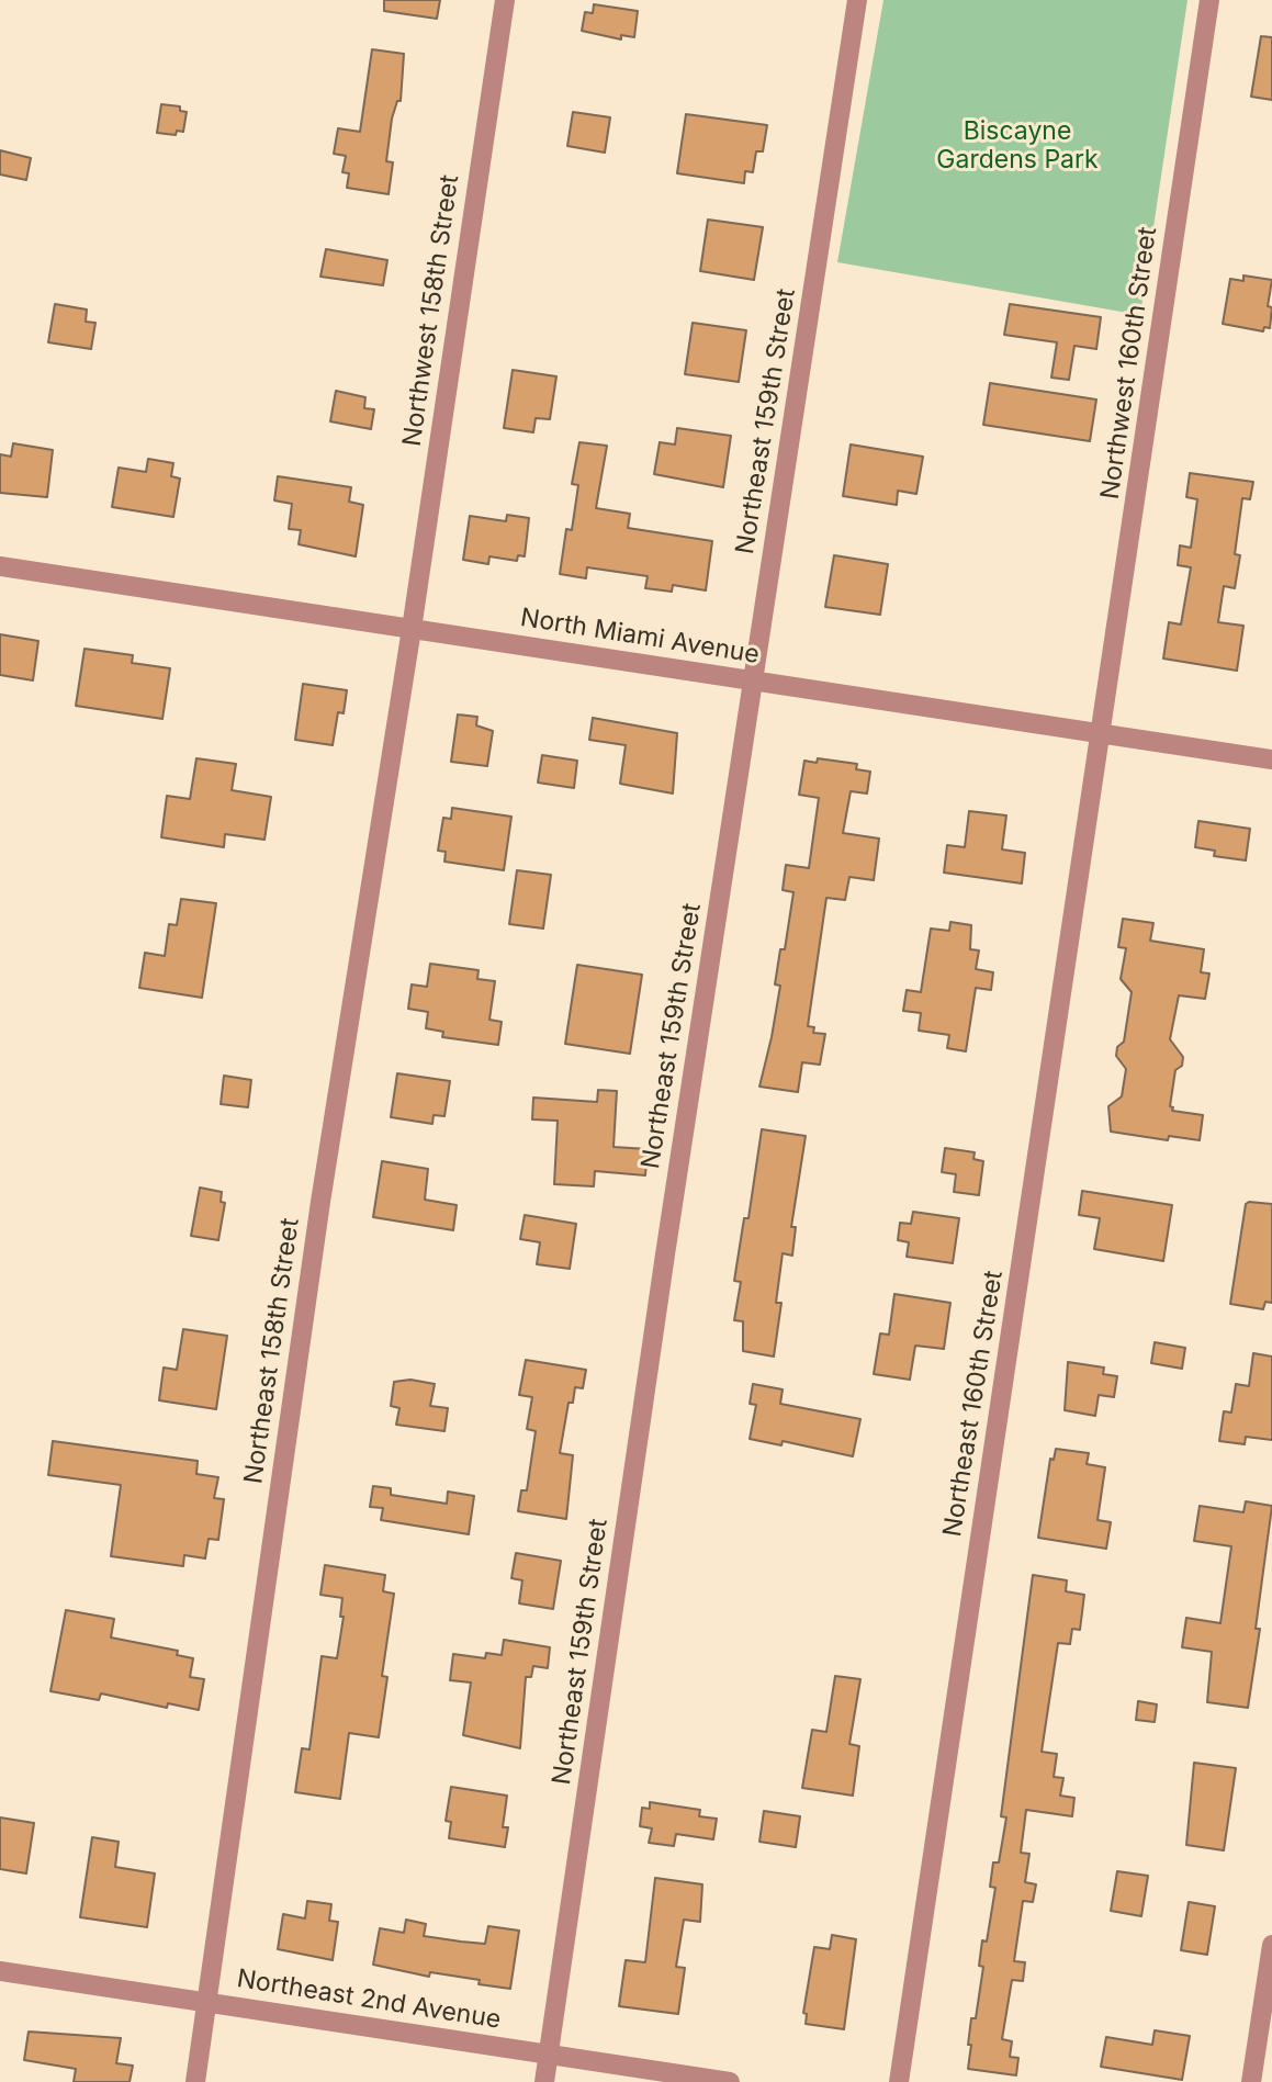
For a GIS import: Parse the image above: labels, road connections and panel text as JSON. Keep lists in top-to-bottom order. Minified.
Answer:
{"streets":{"street":["Northwest 158th Street","Northwest 160th Street","Northeast 159th Street","North Miami Avenue","Northeast 158th Street","Northeast 160th Street","Northeast 2nd Avenue"]},"crossings":[["Northwest 158th Street","North Miami Avenue"],["Northwest 158th Street","Northeast 158th Street"],["Northwest 160th Street","North Miami Avenue"],["Northwest 160th Street","Northeast 160th Street"],["Northeast 159th Street","North Miami Avenue"],["Northeast 159th Street","Northeast 2nd Avenue"],["North Miami Avenue","Northeast 158th Street"],["North Miami Avenue","Northeast 160th Street"],["Northeast 158th Street","Northeast 2nd Avenue"]],"parks":["Biscayne Gardens Park"]}
